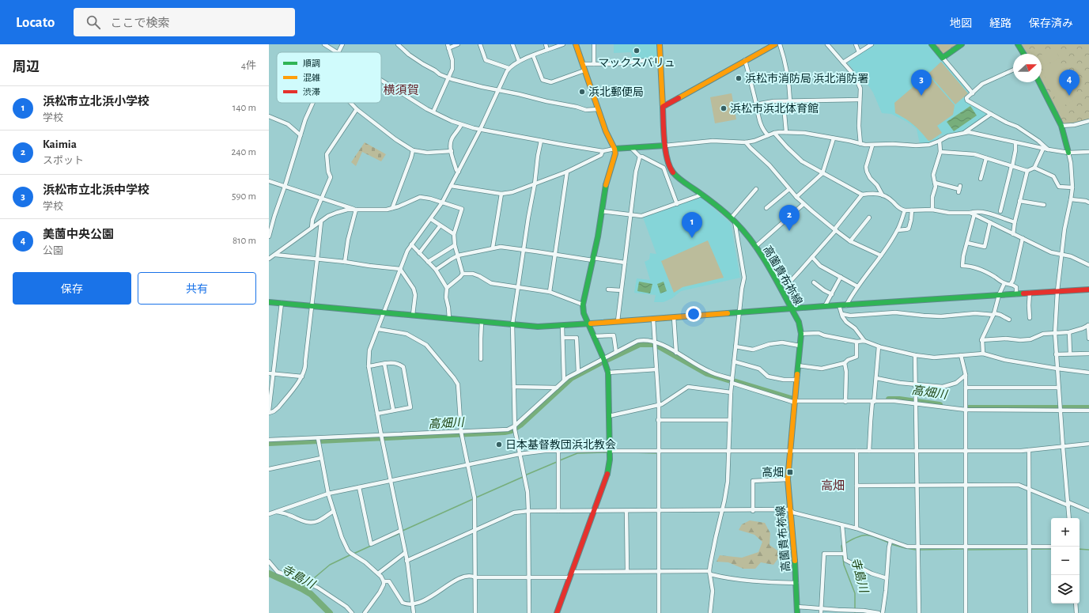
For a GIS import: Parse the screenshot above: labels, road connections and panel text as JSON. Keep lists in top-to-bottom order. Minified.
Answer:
{"streets":{"street":["高薗貴布祢線"]},"districts":["横須賀","高畑"],"water":["高畑川","寺島川"],"places":{"other":["マックスバリュ","浜松市消防局 浜北消防署","浜北郵便局","浜松市浜北体育館","日本基督教団浜北教会"],"transit":["高畑"]},"legend":["順調","混雑","渋滞"],"north":"right","page":{"header":"Locato","search":"ここで検索","nav":["地図","経路","保存済み"],"heading":["周辺","4件"],"pins":["3","4","2","1"],"list":[{"mark":"1","name":"浜松市立北浜小学校","note":"学校","value":"140 m"},{"mark":"2","name":"Kaimia","note":"スポット","value":"240 m"},{"mark":"3","name":"浜松市立北浜中学校","note":"学校","value":"590 m"},{"mark":"4","name":"美薗中央公園","note":"公園","value":"810 m"}],"buttons":["保存","共有"],"map_buttons":["+","−"]}}
